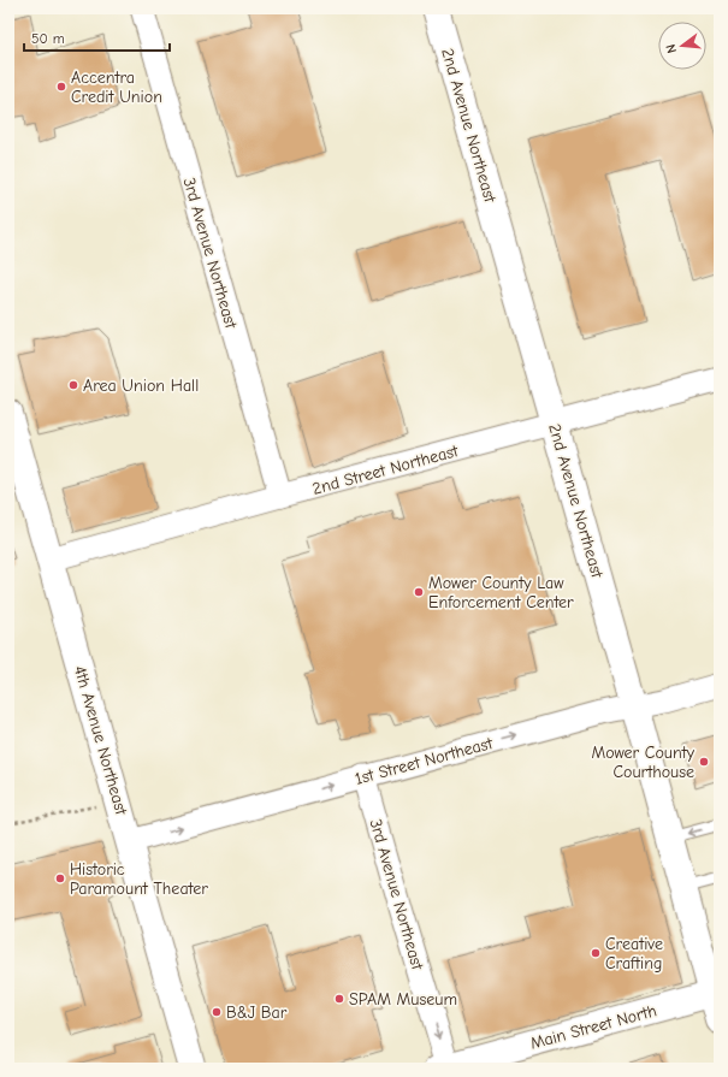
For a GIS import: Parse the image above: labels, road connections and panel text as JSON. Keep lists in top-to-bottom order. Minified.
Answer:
{"streets":{"street":["2nd Avenue Northeast","3rd Avenue Northeast","2nd Street Northeast","4th Avenue Northeast","1st Street Northeast","Main Street North"]},"crossings":[["2nd Avenue Northeast","2nd Street Northeast"],["2nd Avenue Northeast","1st Street Northeast"],["2nd Avenue Northeast","Main Street North"],["3rd Avenue Northeast","2nd Street Northeast"],["3rd Avenue Northeast","1st Street Northeast"],["3rd Avenue Northeast","Main Street North"],["2nd Street Northeast","4th Avenue Northeast"],["4th Avenue Northeast","1st Street Northeast"]],"one_way":["3rd Avenue Northeast","1st Street Northeast"],"places":["Accentra Credit Union","Area Union Hall","Mower County Law Enforcement Center","Mower County Courthouse","Historic Paramount Theater","Creative Crafting","SPAM Museum","B&J Bar"],"scale_bar":"50 m","north":"left"}
